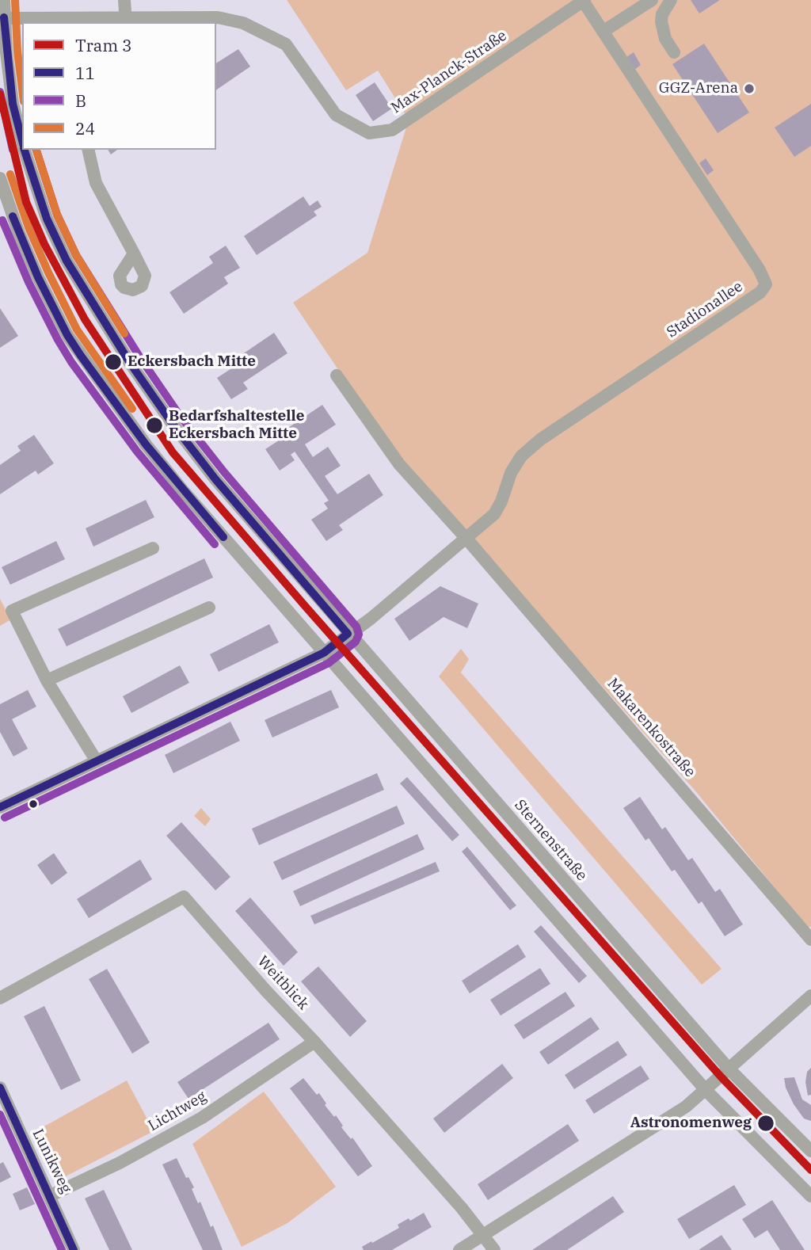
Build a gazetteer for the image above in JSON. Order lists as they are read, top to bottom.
{
  "streets": {
    "street": [
      "Max-Planck-Straße",
      "Stadionallee",
      "Makarenkostraße",
      "Sternenstraße",
      "Weitblick",
      "Lichtweg",
      "Lunikweg"
    ]
  },
  "crossings": [
    ["Max-Planck-Straße", "Stadionallee"],
    ["Max-Planck-Straße", "Sternenstraße"],
    ["Stadionallee", "Makarenkostraße"],
    ["Weitblick", "Lichtweg"],
    ["Lichtweg", "Lunikweg"]
  ],
  "places": [
    "GGZ-Arena",
    "Eckersbach Mitte",
    "Bedarfshaltestelle Eckersbach Mitte",
    "Astronomenweg"
  ],
  "lines": [
    "transit line 24",
    "transit line 11",
    "transit line B",
    "tram line 3"
  ],
  "legend": [
    "Tram 3",
    "11",
    "B",
    "24"
  ]
}
